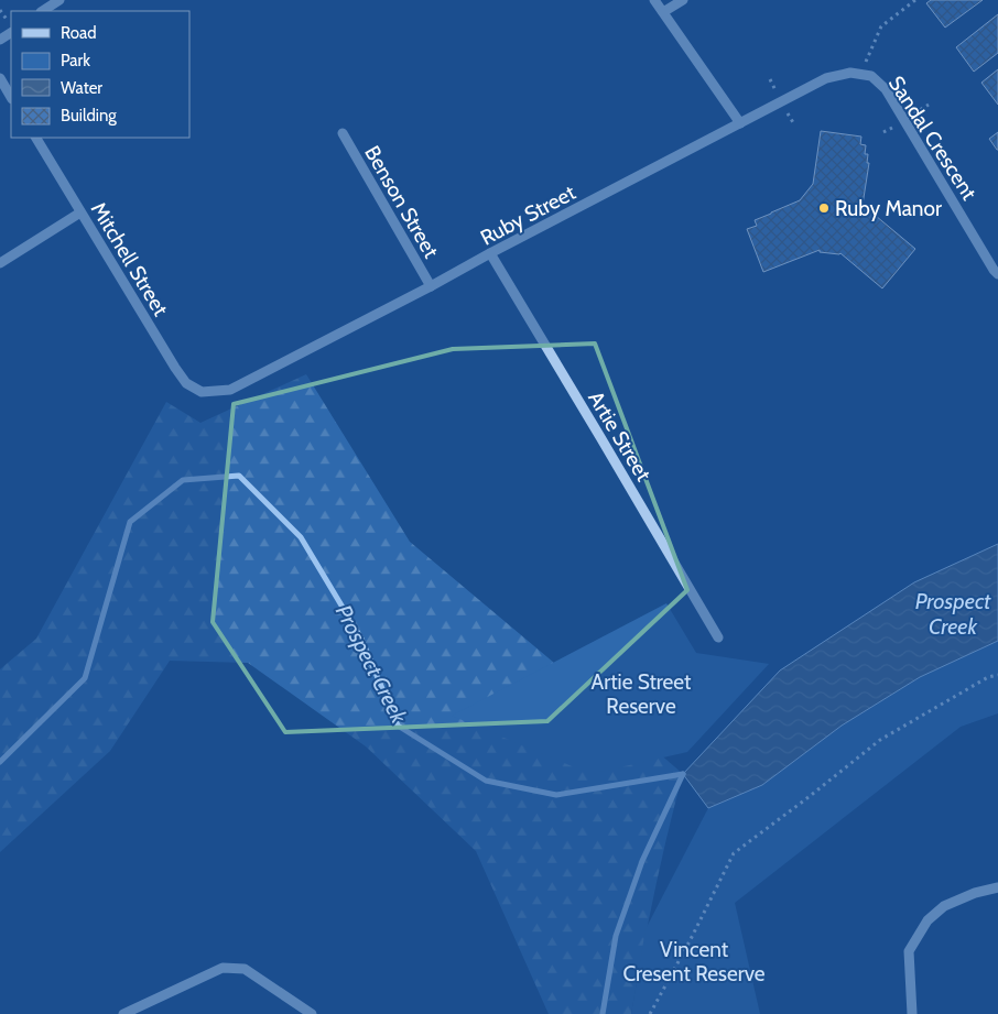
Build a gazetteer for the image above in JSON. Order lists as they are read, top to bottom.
{
  "streets": {
    "street": [
      "Sandal Crescent",
      "Benson Street",
      "Ruby Street",
      "Mitchell Street",
      "Artie Street"
    ]
  },
  "crossings": [
    ["Sandal Crescent", "Ruby Street"],
    ["Benson Street", "Ruby Street"],
    ["Ruby Street", "Mitchell Street"],
    ["Ruby Street", "Artie Street"]
  ],
  "water": ["Prospect Creek"],
  "parks": ["Artie Street Reserve", "Vincent Cresent Reserve"],
  "places": ["Ruby Manor"],
  "legend": [
    "Road",
    "Park",
    "Water",
    "Building"
  ]
}
